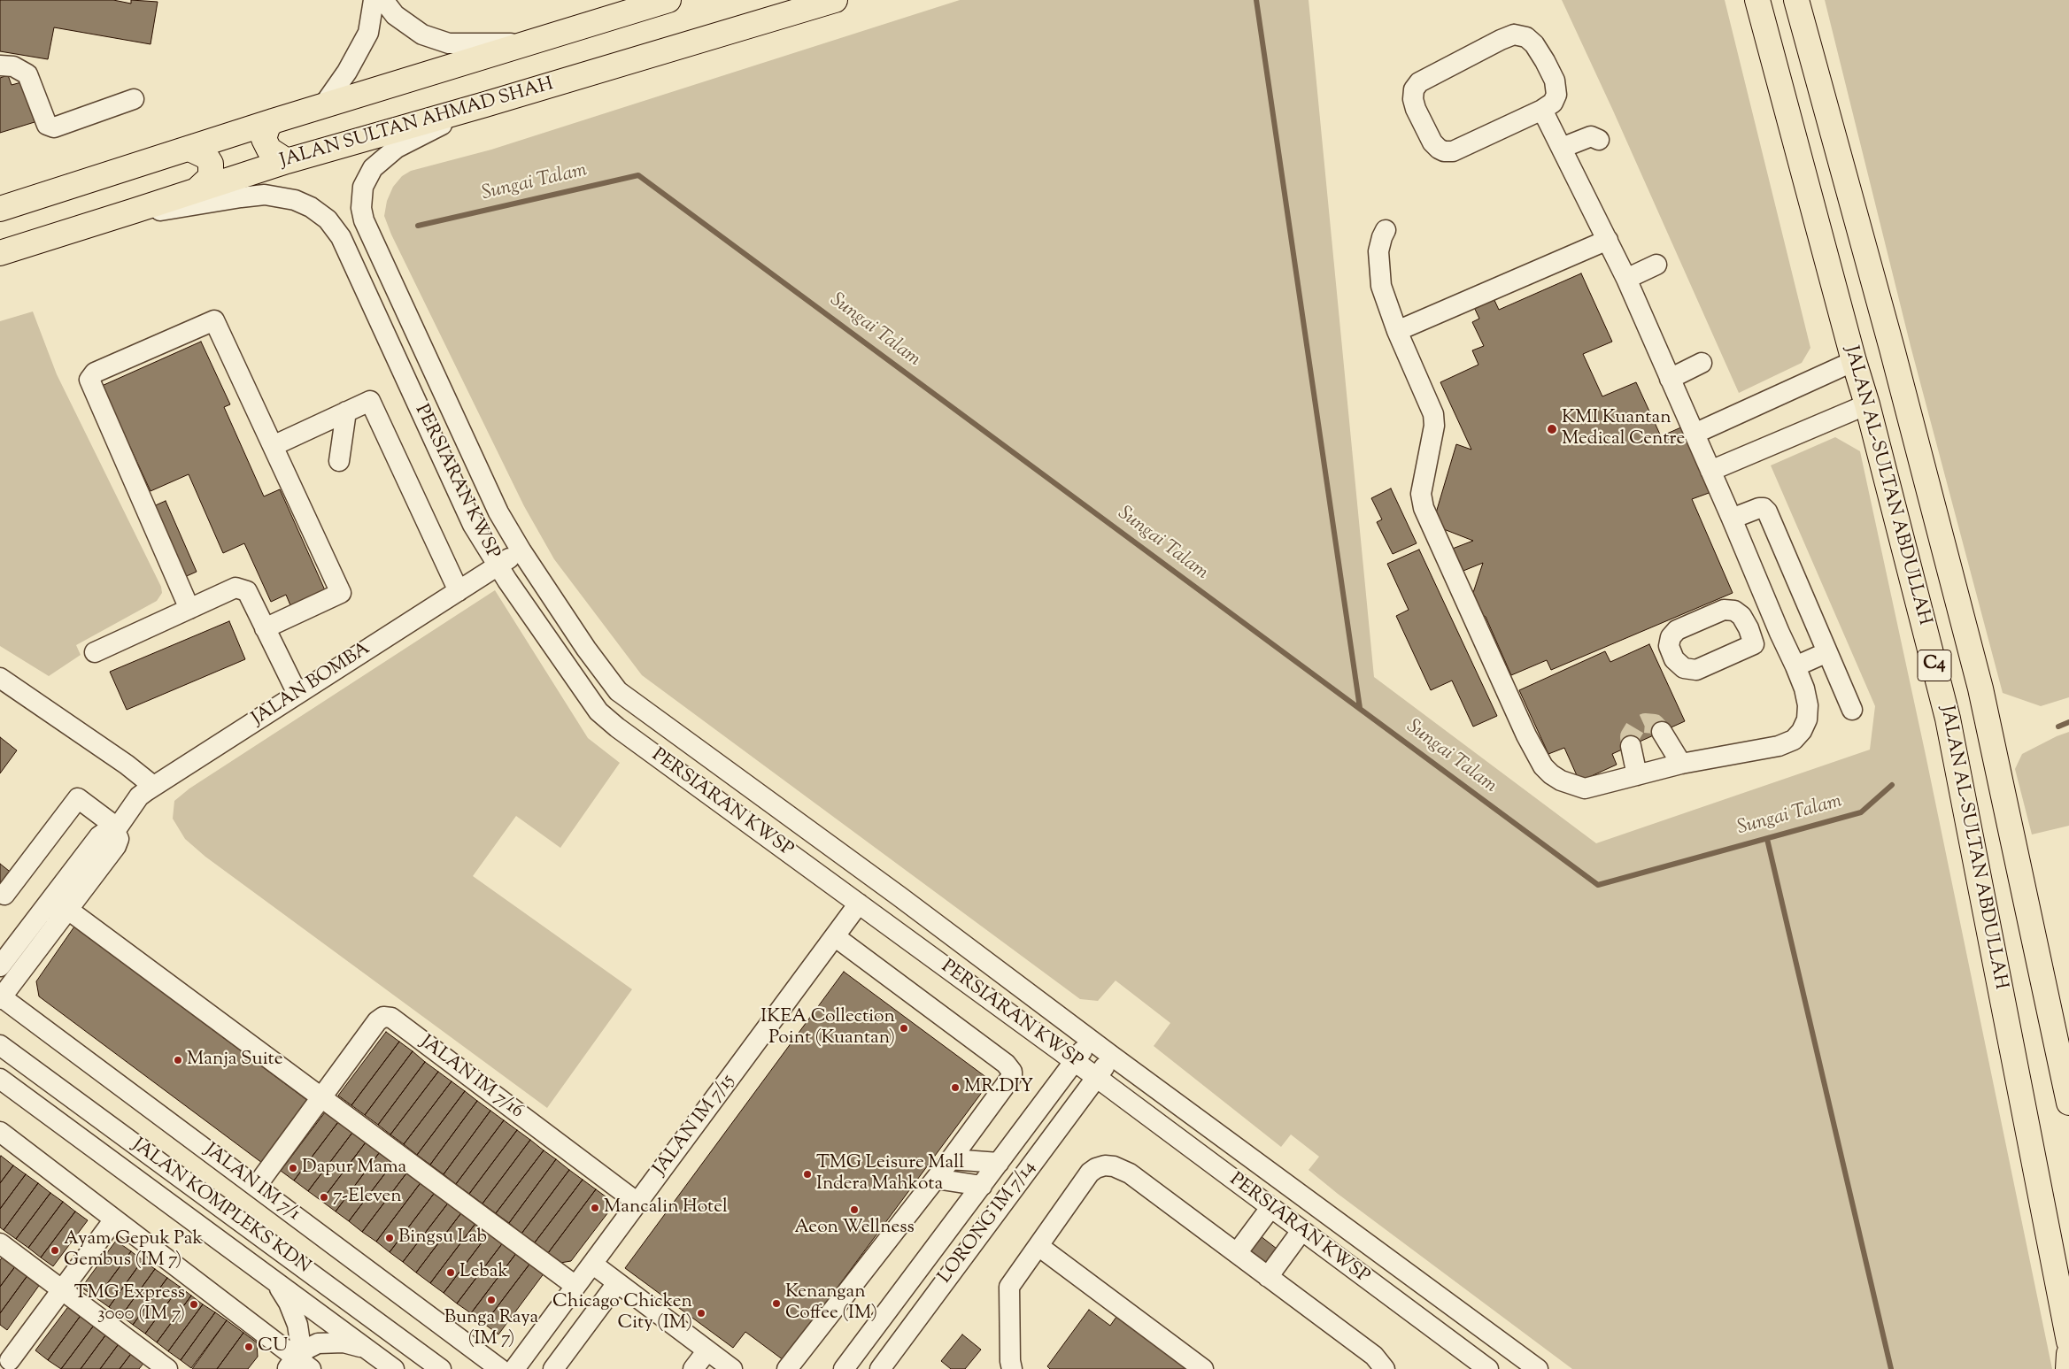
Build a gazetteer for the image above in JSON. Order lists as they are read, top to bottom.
{
  "streets": {
    "main road": ["JALAN SULTAN AHMAD SHAH", "JALAN AL-SULTAN ABDULLAH", "C4"],
    "street": [
      "PERSIARAN KWSP",
      "JALAN BOMBA",
      "JALAN IM 7/16",
      "JALAN IM 7/15",
      "JALAN IM 7/1",
      "JALAN KOMPLEKS KDN",
      "LORONG IM 7/14"
    ]
  },
  "crossings": [
    ["JALAN SULTAN AHMAD SHAH", "PERSIARAN KWSP"],
    ["PERSIARAN KWSP", "JALAN BOMBA"],
    ["PERSIARAN KWSP", "JALAN IM 7/15"],
    ["PERSIARAN KWSP", "LORONG IM 7/14"],
    ["JALAN BOMBA", "JALAN IM 7/1"],
    ["JALAN IM 7/16", "JALAN IM 7/15"]
  ],
  "water": ["Sungai Talam"],
  "places": [
    "KMI Kuantan Medical Centre",
    "IKEA Collection Point (Kuantan)",
    "Manja Suite",
    "MR.DIY",
    "Dapur Mama",
    "TMG Leisure Mall Indera Mahkota",
    "7-Eleven",
    "Mancalin Hotel",
    "Aeon Wellness",
    "Bingsu Lab",
    "Ayam Gepuk Pak Gembus (IM 7)",
    "Lebak",
    "Bunga Raya (IM 7)",
    "Kenangan Coffee (IM)",
    "TMG Express 3000 (IM 7)",
    "Chicago Chicken City (IM)",
    "CU"
  ]
}
